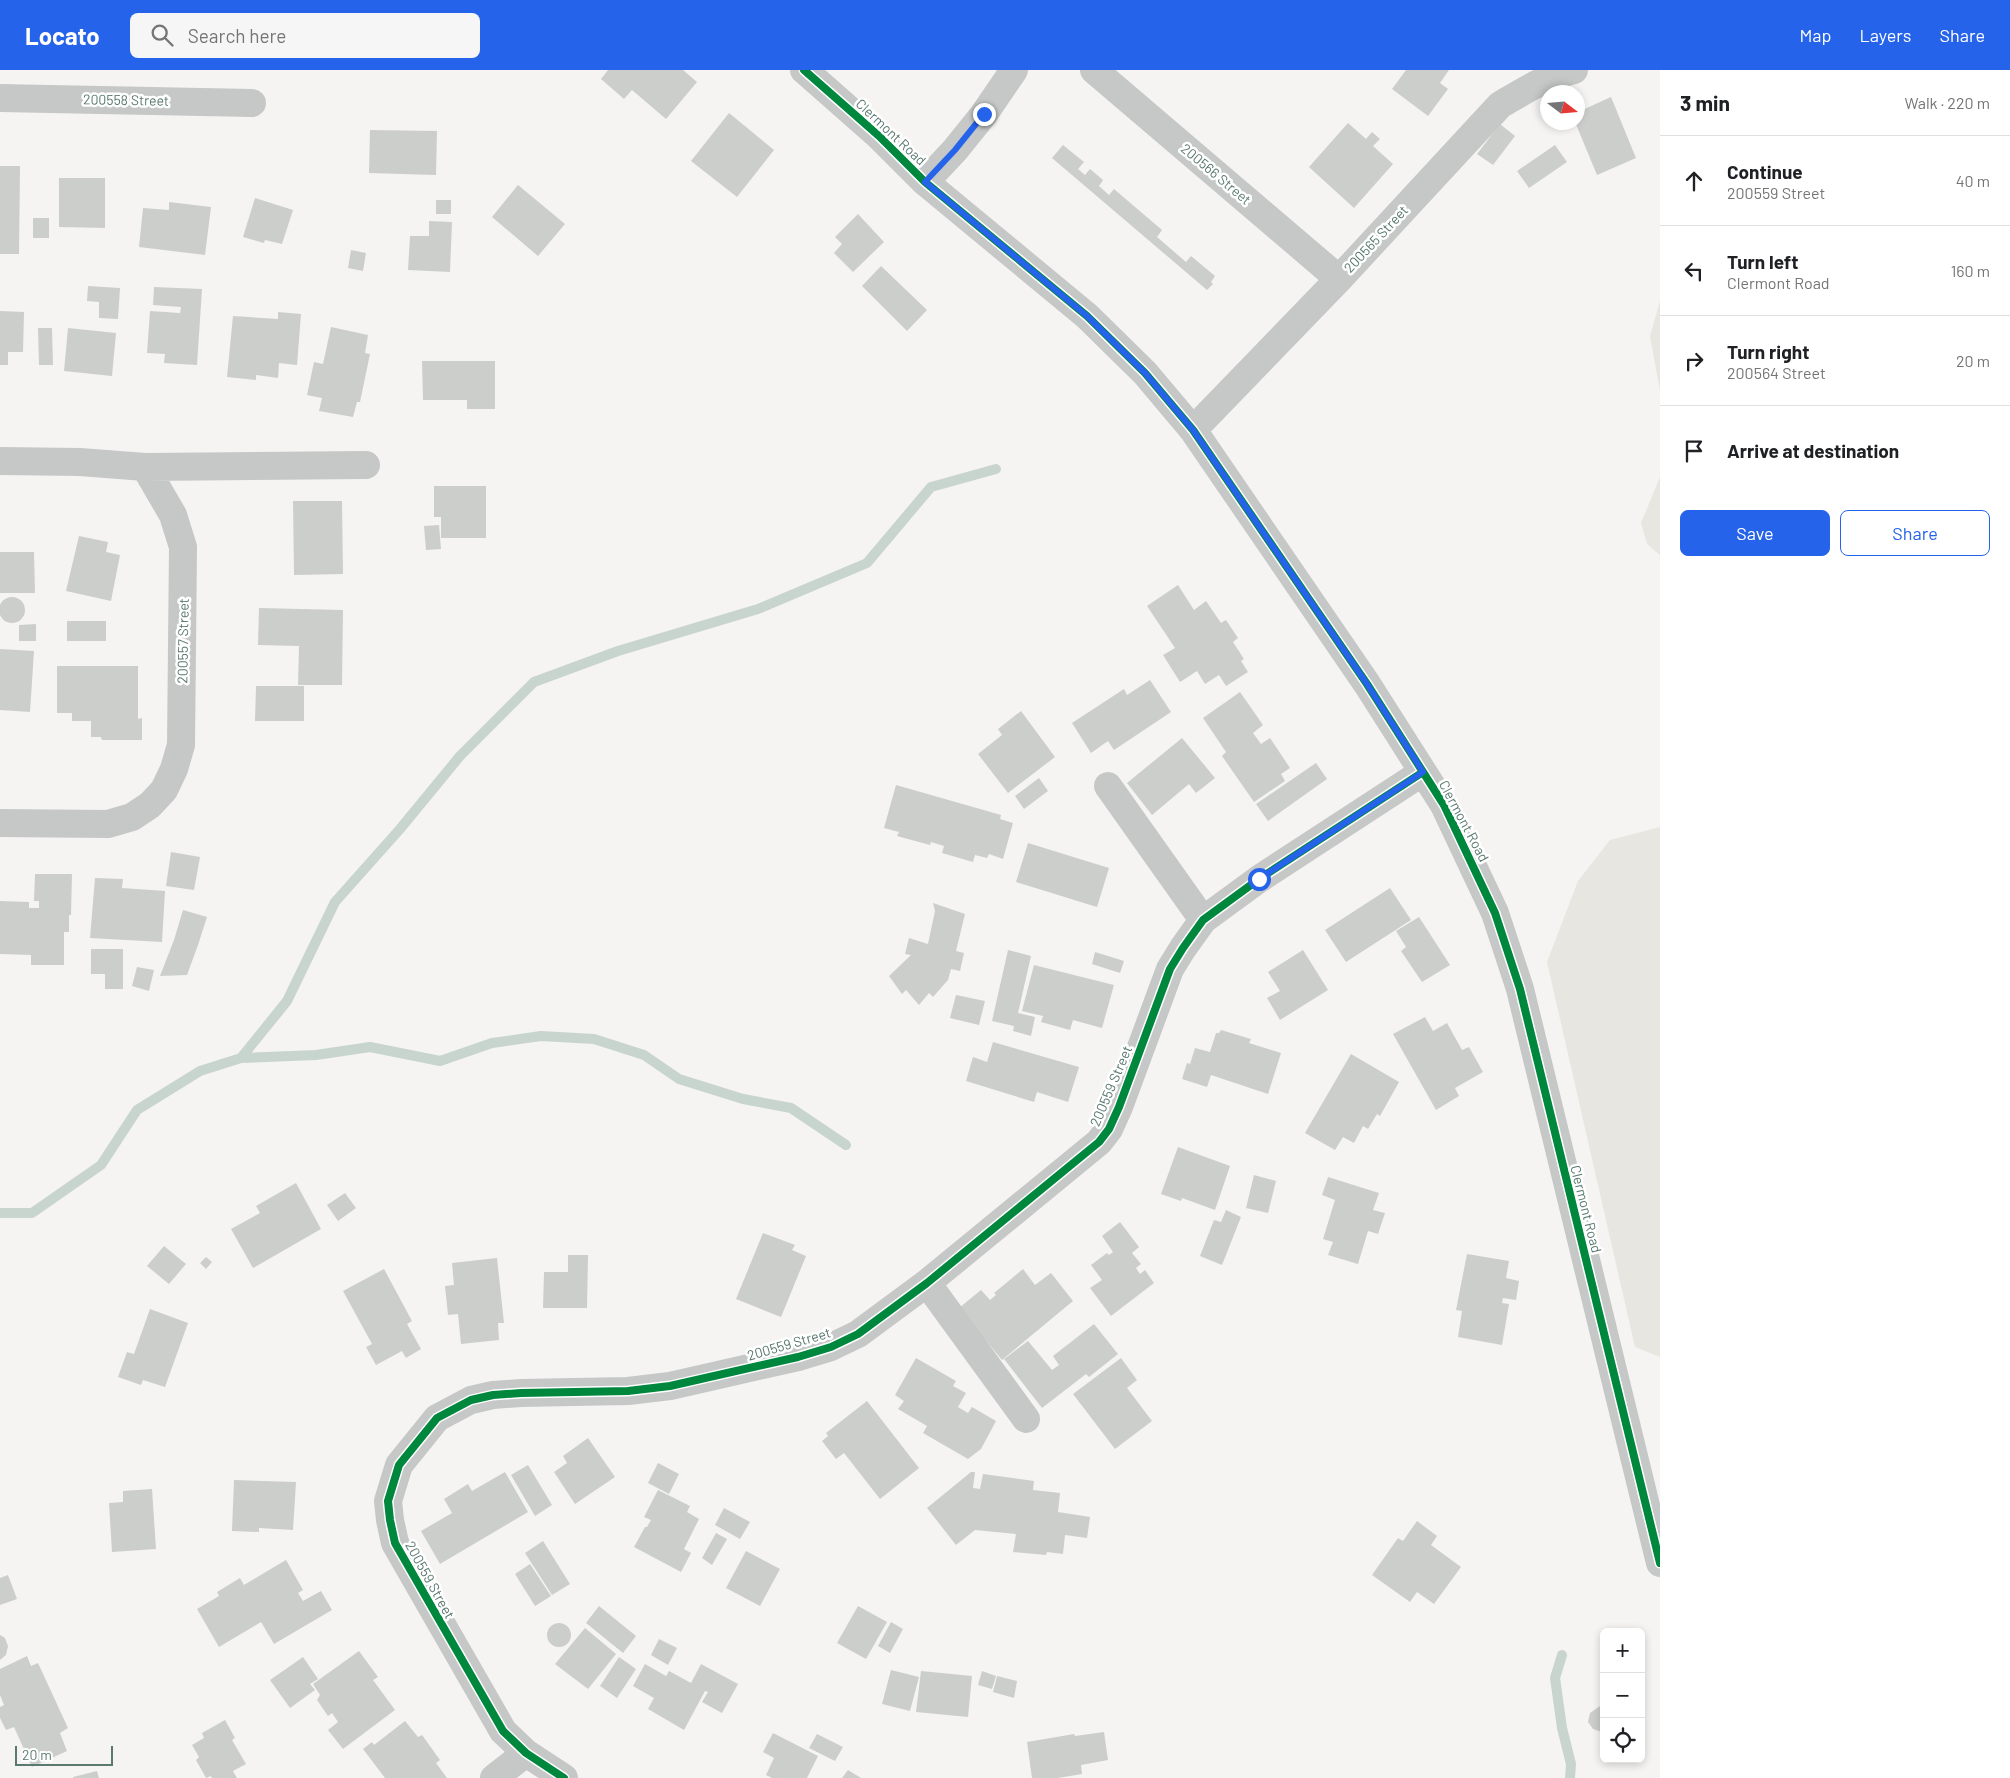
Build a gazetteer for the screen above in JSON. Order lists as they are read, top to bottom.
{
  "streets": {
    "street": [
      "200558 Street",
      "Clermont Road",
      "200566 Street",
      "200565 Street",
      "200557 Street",
      "200559 Street"
    ]
  },
  "crossings": [
    ["Clermont Road", "200565 Street"],
    ["Clermont Road", "200559 Street"],
    ["200566 Street", "200565 Street"]
  ],
  "scale_bar": "20 m",
  "north": "right",
  "page": {
    "header": "Locato",
    "search": "Search here",
    "nav": ["Map", "Layers", "Share"],
    "heading": ["3 min", "Walk · 220 m"],
    "list": [
      ["Continue", "200559 Street", "40 m"],
      ["Turn left", "Clermont Road", "160 m"],
      ["Turn right", "200564 Street", "20 m"],
      "Arrive at destination"
    ],
    "buttons": ["Save", "Share"],
    "map_buttons": ["+", "−"],
    "scale": "20 m"
  }
}
